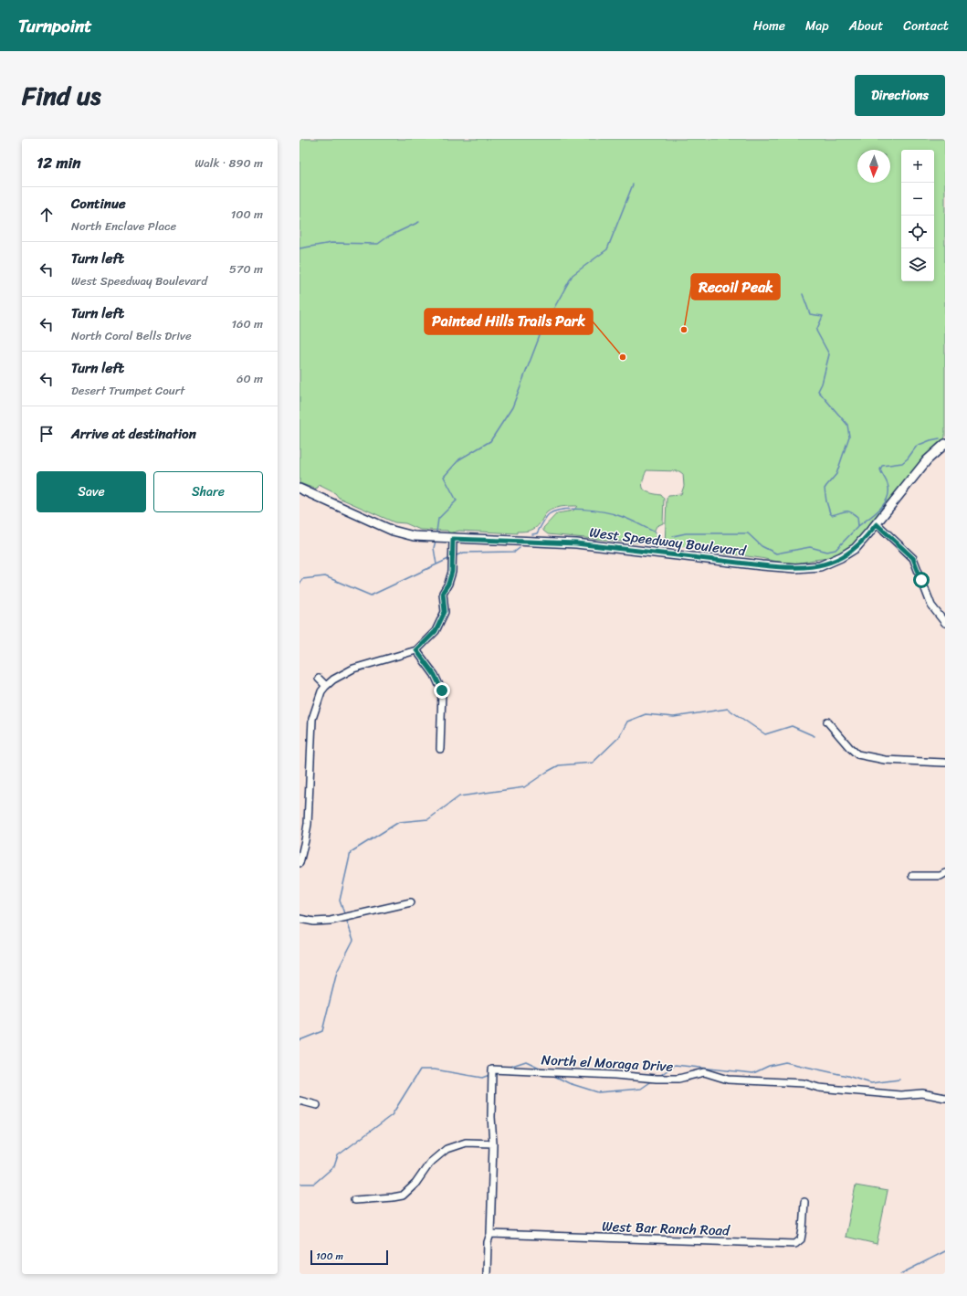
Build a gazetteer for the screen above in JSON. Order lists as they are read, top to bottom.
{
  "streets": {
    "main road": ["West Speedway Boulevard"],
    "street": ["North el Moraga Drive", "West Bar Ranch Road"]
  },
  "crossings": [
    ["North el Moraga Drive", "West Bar Ranch Road"]
  ],
  "places": ["Recoil Peak", "Painted Hills Trails Park"],
  "scale_bar": "100 m",
  "north": "bottom",
  "page": {
    "header": "Turnpoint",
    "nav": [
      "Home",
      "Map",
      "About",
      "Contact"
    ],
    "title": "Find us",
    "buttons": [
      "Directions",
      ["Save", "Share"]
    ],
    "heading": ["12 min", "Walk · 890 m"],
    "map_buttons": ["+", "−"],
    "list": [
      ["Continue", "North Enclave Place", "100 m"],
      ["Turn left", "West Speedway Boulevard", "570 m"],
      ["Turn left", "North Coral Bells Drive", "160 m"],
      ["Turn left", "Desert Trumpet Court", "60 m"],
      "Arrive at destination"
    ],
    "scale": "100 m"
  }
}
